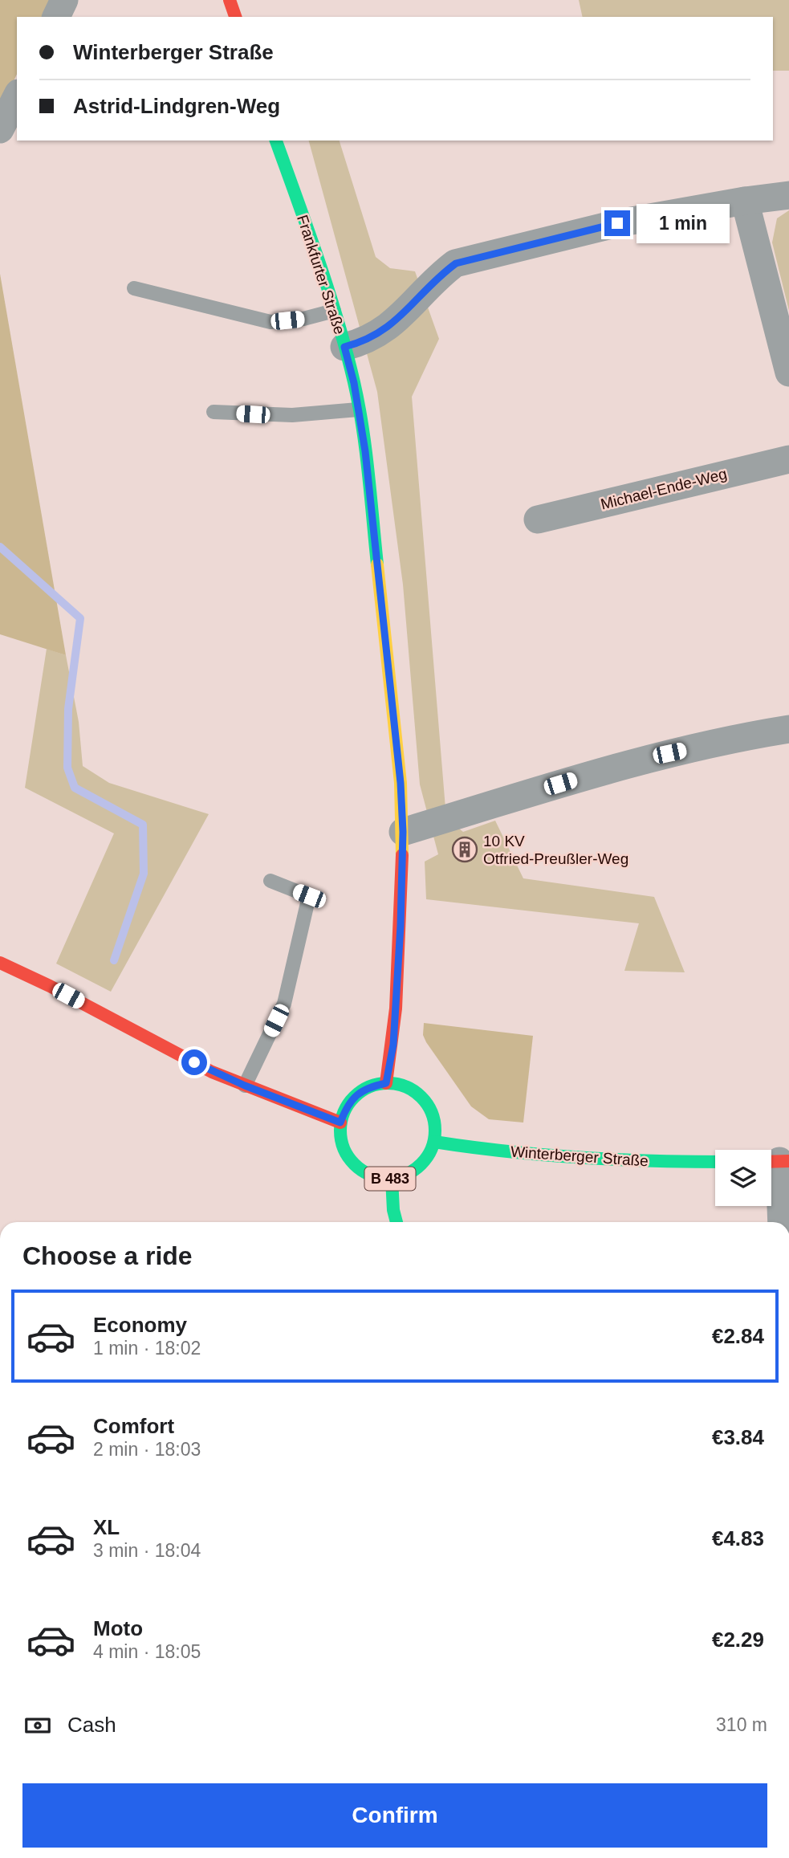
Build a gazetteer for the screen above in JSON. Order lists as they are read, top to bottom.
{
  "streets": {
    "main road": ["Frankfurter Straße", "Winterberger Straße", "B 483"],
    "street": ["Michael-Ende-Weg"]
  },
  "crossings": [
    ["Frankfurter Straße", "Winterberger Straße"],
    ["Frankfurter Straße", "B 483"],
    ["Winterberger Straße", "B 483"]
  ],
  "places": {
    "building": ["10 KV Otfried-Preußler-Weg"]
  },
  "page": {
    "banner": ["Winterberger Straße", "Astrid-Lindgren-Weg"],
    "bubble": "1 min",
    "heading": "Choose a ride",
    "list": [
      {
        "name": "Economy",
        "note": "1 min · 18:02",
        "value": "€2.84"
      },
      {
        "name": "Comfort",
        "note": "2 min · 18:03",
        "value": "€3.84"
      },
      {
        "name": "XL",
        "note": "3 min · 18:04",
        "value": "€4.83"
      },
      {
        "name": "Moto",
        "note": "4 min · 18:05",
        "value": "€2.29"
      }
    ],
    "pay": ["Cash", "310 m"],
    "buttons": "Confirm"
  }
}
